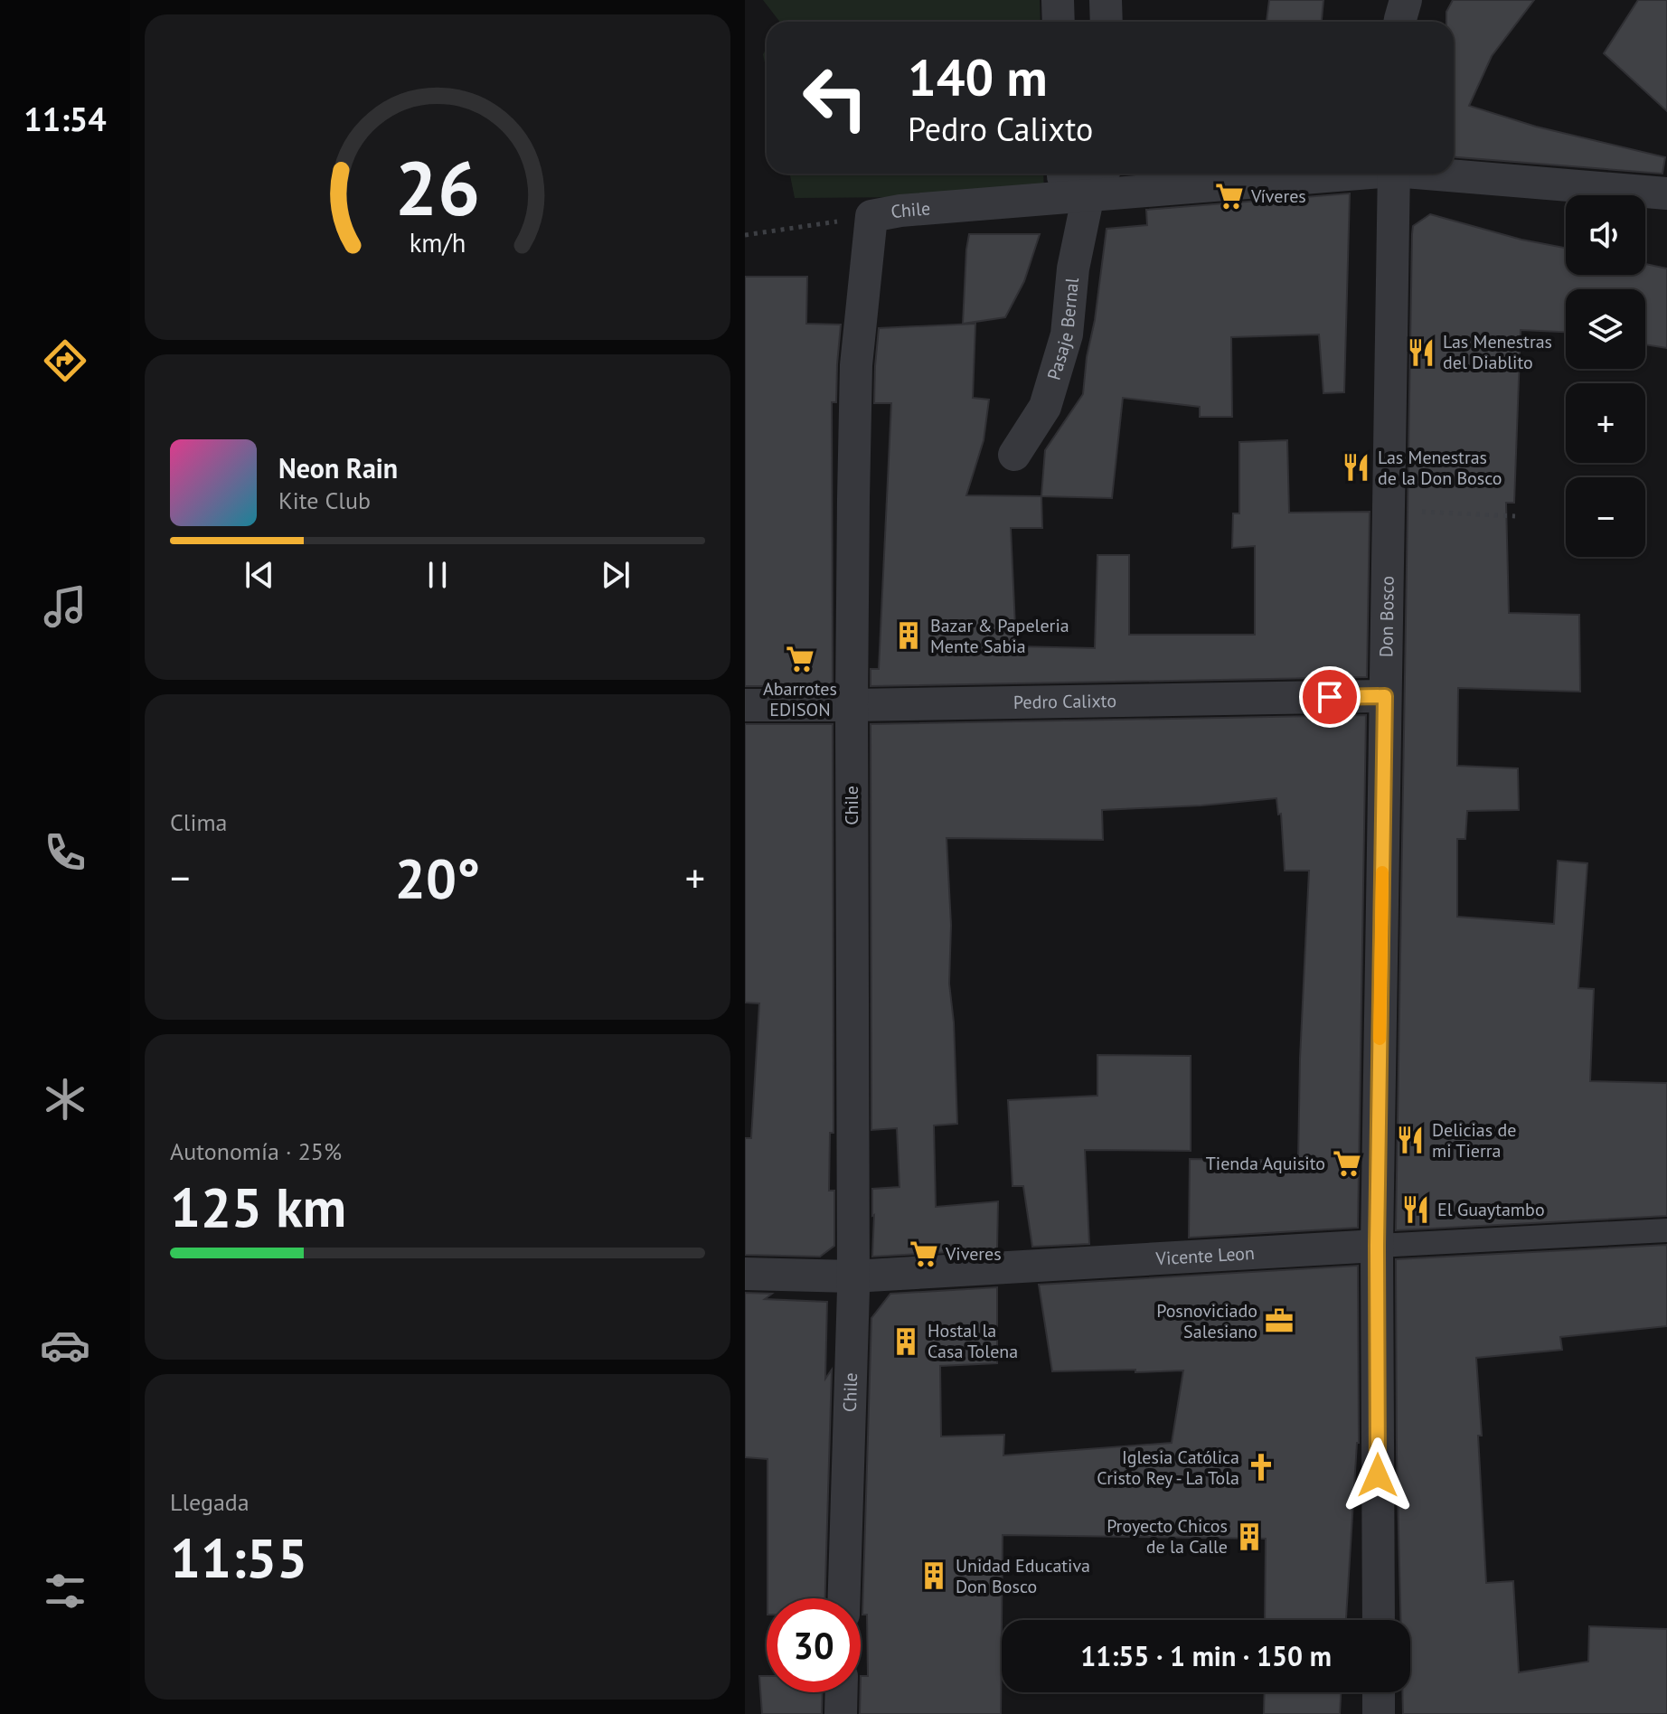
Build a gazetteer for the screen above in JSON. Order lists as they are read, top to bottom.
{
  "streets": {
    "street": [
      "Chile",
      "Pasaje Bernal",
      "Don Bosco",
      "Pedro Calixto",
      "Vicente Leon"
    ]
  },
  "crossings": [
    ["Chile", "Pasaje Bernal"],
    ["Chile", "Pedro Calixto"],
    ["Chile", "Vicente Leon"],
    ["Don Bosco", "Pedro Calixto"],
    ["Don Bosco", "Vicente Leon"]
  ],
  "places": {
    "supermarket": [
      "Víveres",
      "Abarrotes EDISON",
      "Tienda Aquisito",
      "Viveres"
    ],
    "restaurant": [
      "Las Menestras del Diablito",
      "Las Menestras de la Don Bosco",
      "Delicias de mi Tierra",
      "El Guaytambo"
    ],
    "building": [
      "Bazar & Papeleria Mente Sabia",
      "Hostal la Casa Tolena",
      "Proyecto Chicos de la Calle",
      "Unidad Educativa Don Bosco"
    ],
    "office": ["Posnoviciado Salesiano"],
    "church": ["Iglesia Católica Cristo Rey - La Tola"]
  },
  "page": {
    "tabs": "11:54",
    "turn": ["140 m", "Pedro Calixto"],
    "map_buttons": ["+", "−"],
    "song": ["Neon Rain", "Kite Club"],
    "tile": [
      "Clima",
      ["Autonomía · 25%", "125 km"],
      ["Llegada", "11:55"]
    ],
    "heat": ["−", "20°", "+"],
    "limit": "30",
    "trip": "11:55 · 1 min · 150 m",
    "gauge": ["26", "km/h"]
  }
}
